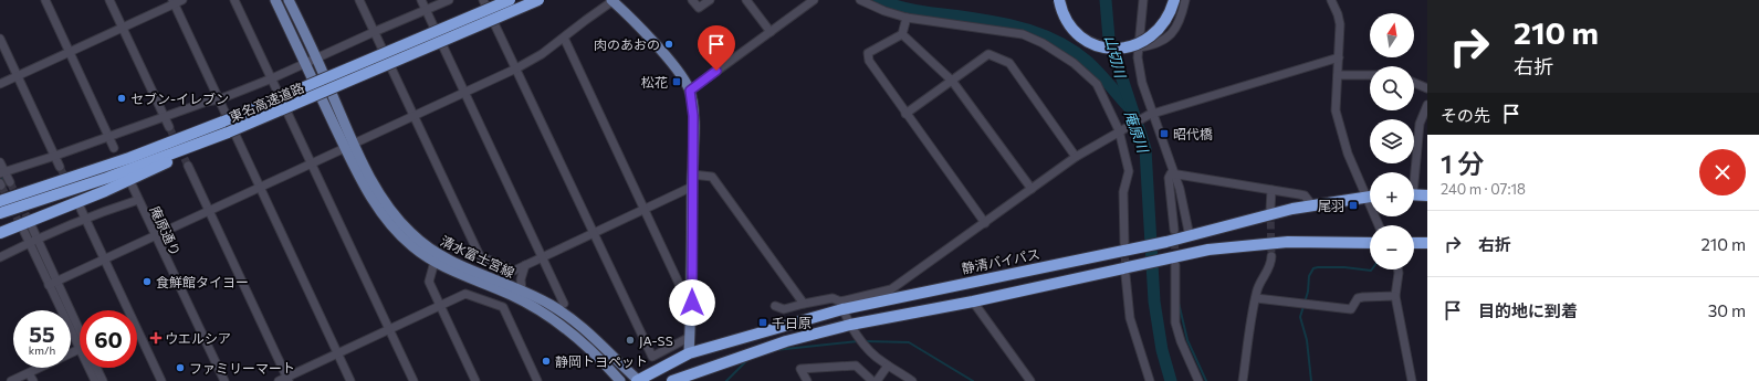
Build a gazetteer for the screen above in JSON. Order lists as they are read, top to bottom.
{
  "streets": {
    "highway": ["東名高速道路", "静清バイパス"],
    "main road": ["清水富士宮線"],
    "street": ["庵原通り"]
  },
  "crossings": [
    ["清水富士宮線", "静清バイパス"]
  ],
  "water": ["山切川", "庵原川"],
  "places": {
    "other": [
      "肉のあおの",
      "セブン-イレブン",
      "食鮮館タイヨー",
      "JA-SS",
      "静岡トヨペット",
      "ファミリーマート"
    ],
    "transit": [
      "松花",
      "昭代橋",
      "尾羽",
      "千日原"
    ],
    "health": ["ウエルシア"]
  },
  "north": "top",
  "page": {
    "turn": ["210 m", "右折"],
    "map_buttons": ["+", "−"],
    "then": "その先",
    "heading": ["1 分", "240 m · 07:18"],
    "list": [
      {
        "name": "右折",
        "value": "210 m"
      },
      {
        "name": "目的地に到着",
        "value": "30 m"
      }
    ],
    "speed": "55 km/h",
    "limit": "60"
  }
}
